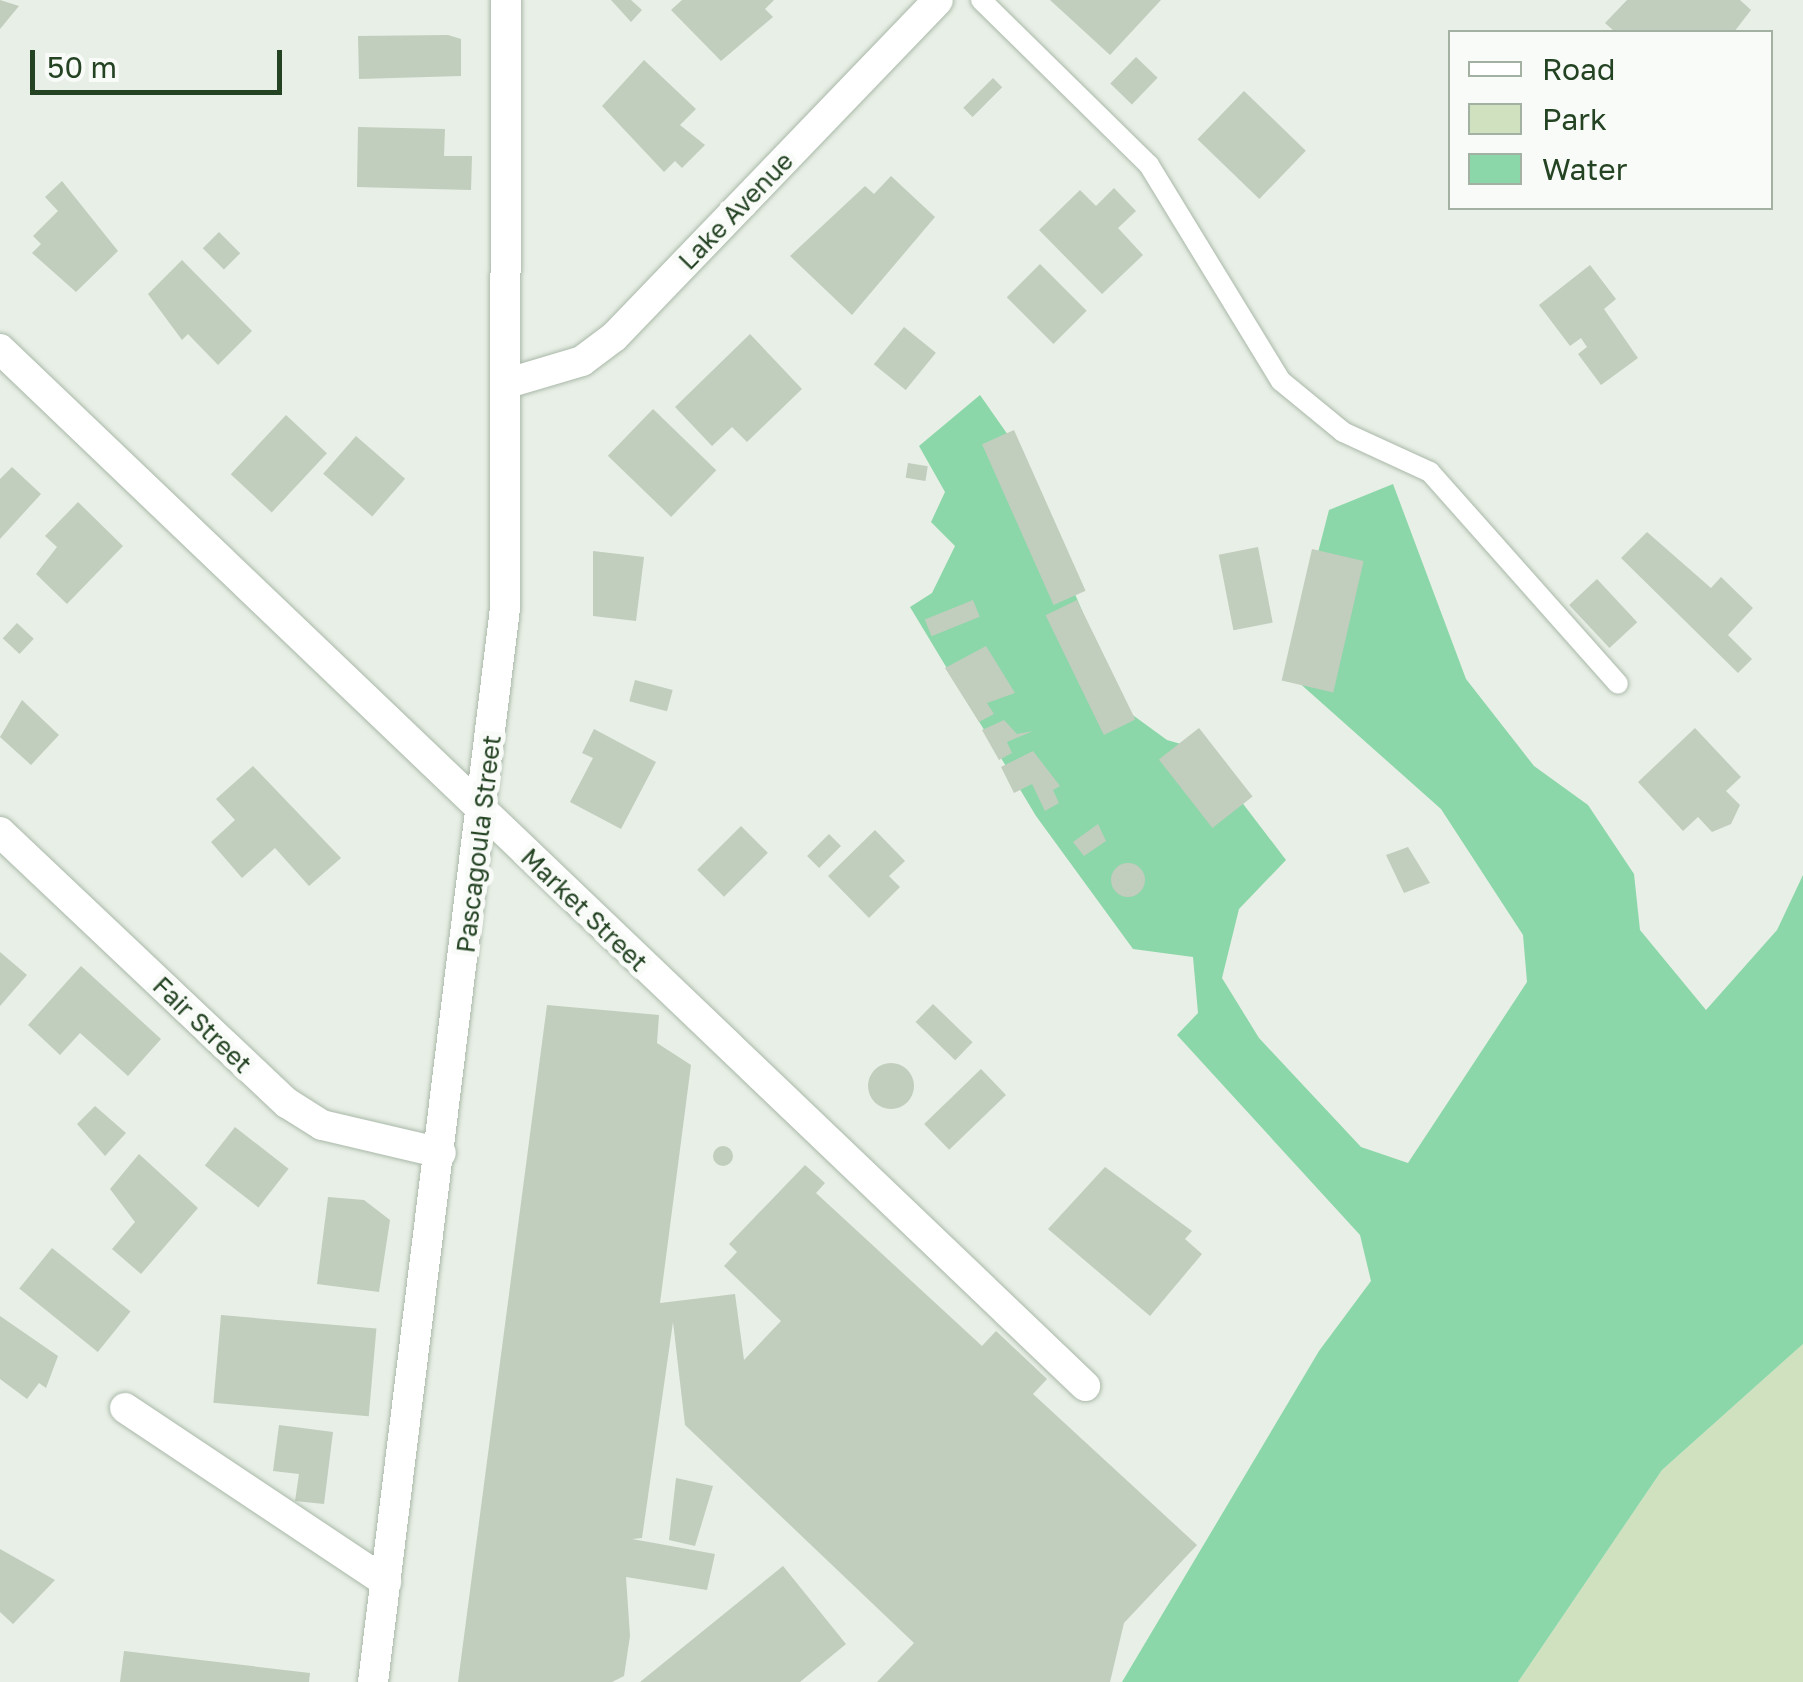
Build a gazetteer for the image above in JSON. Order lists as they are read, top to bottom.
{
  "streets": {
    "street": [
      "Lake Avenue",
      "Pascagoula Street",
      "Market Street",
      "Fair Street"
    ]
  },
  "crossings": [
    ["Lake Avenue", "Pascagoula Street"],
    ["Pascagoula Street", "Market Street"],
    ["Pascagoula Street", "Fair Street"]
  ],
  "legend": ["Road", "Park", "Water"],
  "scale_bar": "50 m"
}
